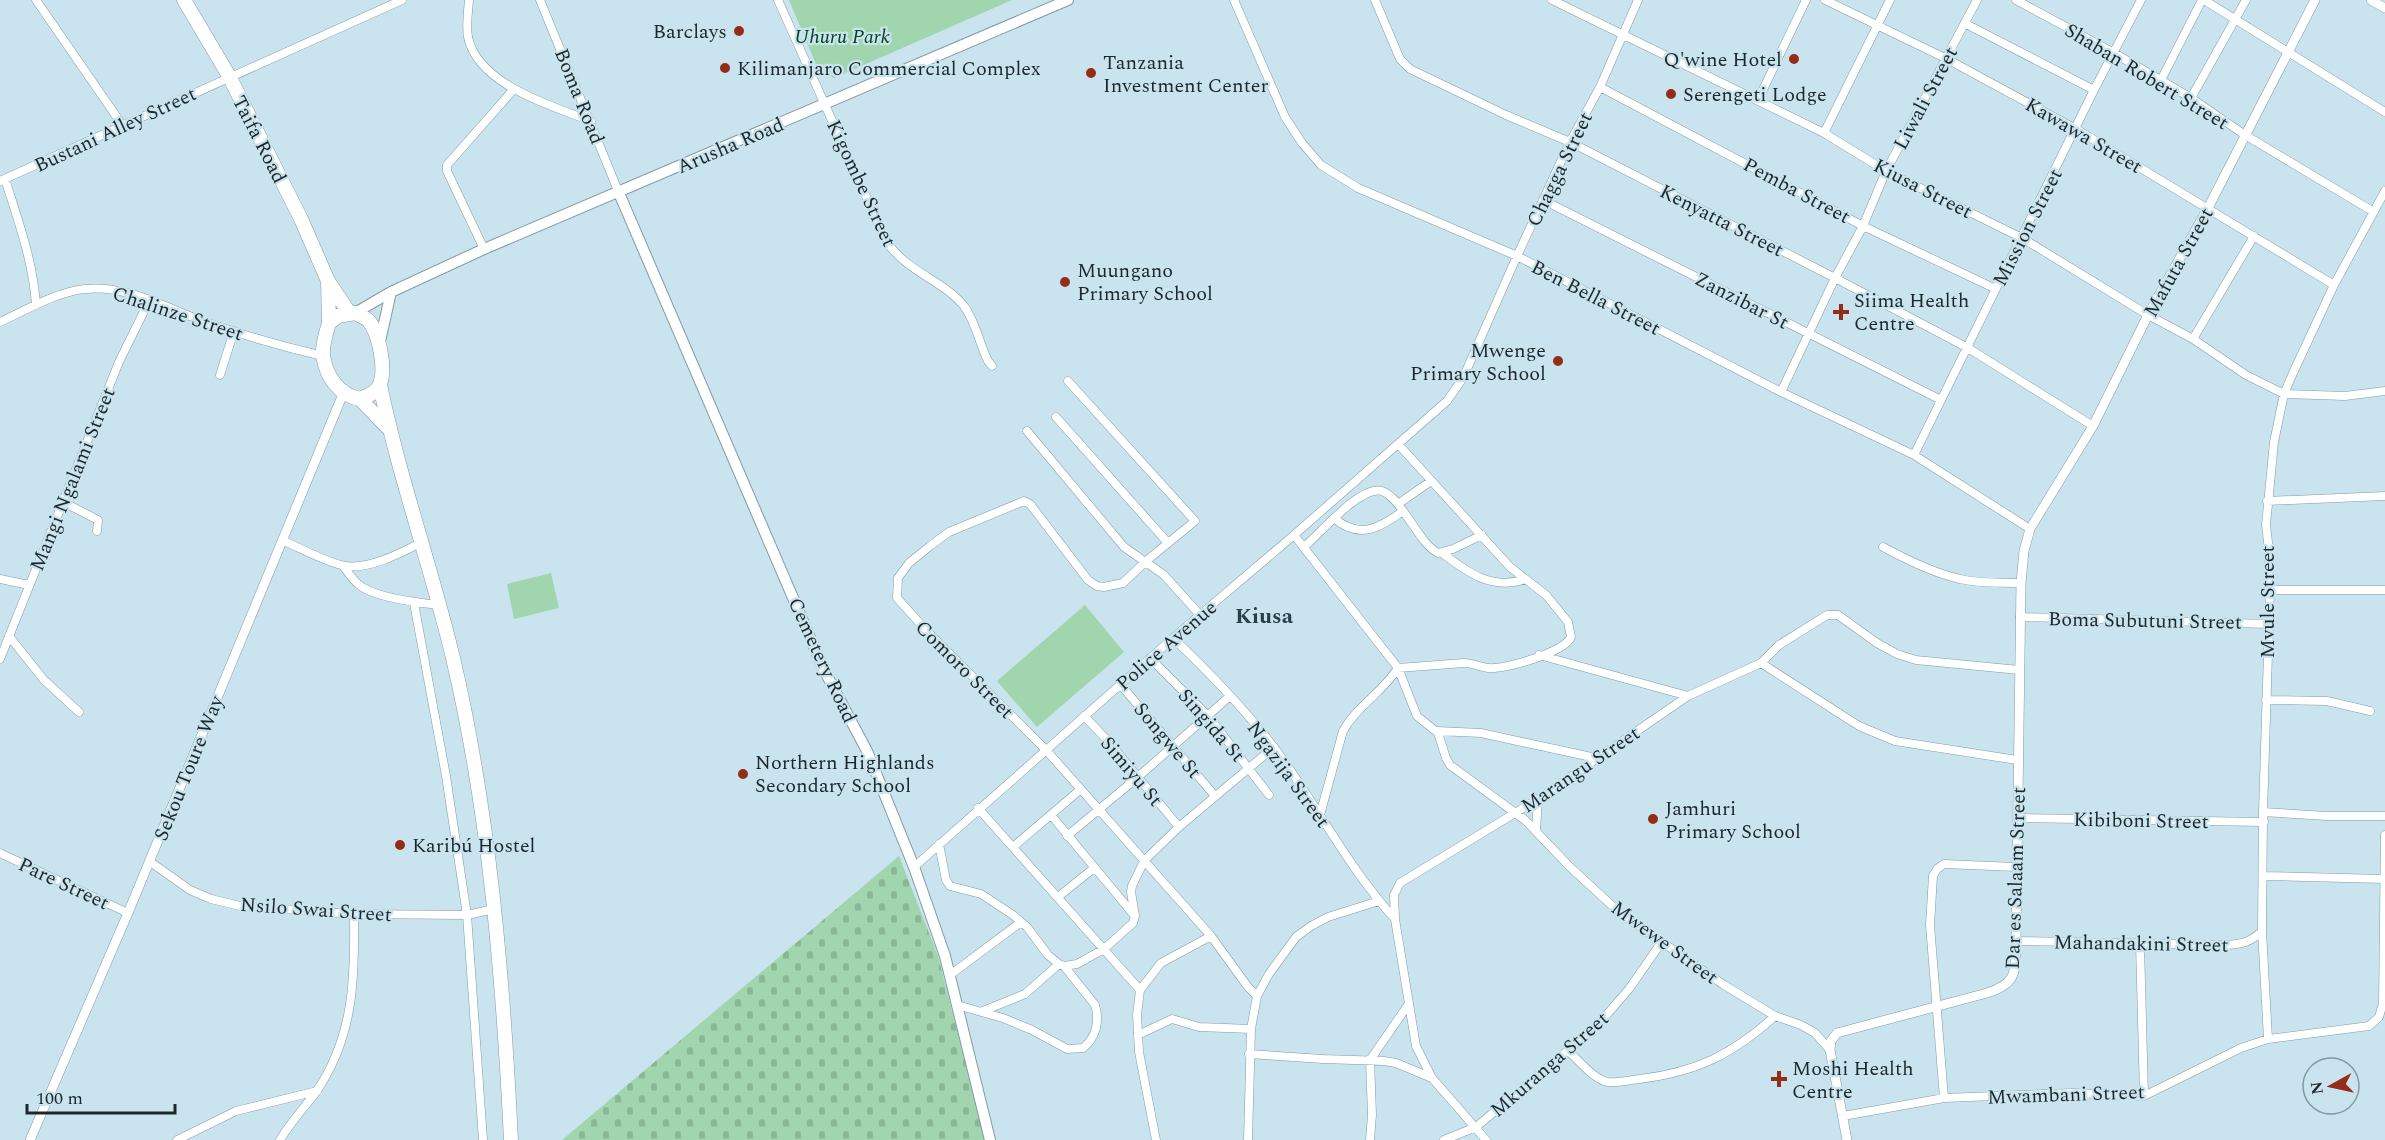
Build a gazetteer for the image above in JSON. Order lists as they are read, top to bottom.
{
  "streets": {
    "highway": ["Taifa Road"],
    "main road": ["Arusha Road", "Cemetery Road"],
    "street": [
      "Shaban Robert Street",
      "Boma Road",
      "Liwali Street",
      "Bustani Alley Street",
      "Kawawa Street",
      "Chagga Street",
      "Kigombe Street",
      "Kiusa Street",
      "Pemba Street",
      "Kenyatta Street",
      "Mission Street",
      "Mafuta Street",
      "Ben Bella Street",
      "Zanzibar St",
      "Chalinze Street",
      "Mangi Ngalami Street",
      "Mvule Street",
      "Boma Subutuni Street",
      "Police Avenue",
      "Comoro Street",
      "Singida St",
      "Songwe St",
      "Sekou Toure Way",
      "Marangu Street",
      "Simiyu St",
      "Ngazija Street",
      "Kibiboni Street",
      "Dar es Salaam Street",
      "Pare Street",
      "Nsilo Swai Street",
      "Mwewe Street",
      "Mahandakini Street",
      "Mkuranga Street",
      "Mwambani Street"
    ]
  },
  "crossings": [
    ["Shaban Robert Street", "Mission Street"],
    ["Shaban Robert Street", "Mafuta Street"],
    ["Shaban Robert Street", "Mvule Street"],
    ["Boma Road", "Arusha Road"],
    ["Boma Road", "Cemetery Road"],
    ["Liwali Street", "Kawawa Street"],
    ["Liwali Street", "Kiusa Street"],
    ["Liwali Street", "Pemba Street"],
    ["Liwali Street", "Kenyatta Street"],
    ["Liwali Street", "Ben Bella Street"],
    ["Liwali Street", "Zanzibar St"],
    ["Bustani Alley Street", "Taifa Road"],
    ["Kawawa Street", "Mission Street"],
    ["Kawawa Street", "Mafuta Street"],
    ["Kawawa Street", "Mvule Street"],
    ["Taifa Road", "Arusha Road"],
    ["Taifa Road", "Chalinze Street"],
    ["Taifa Road", "Sekou Toure Way"],
    ["Arusha Road", "Kigombe Street"],
    ["Arusha Road", "Chalinze Street"],
    ["Arusha Road", "Cemetery Road"],
    ["Arusha Road", "Sekou Toure Way"],
    ["Chagga Street", "Kiusa Street"],
    ["Chagga Street", "Pemba Street"],
    ["Chagga Street", "Kenyatta Street"],
    ["Chagga Street", "Ben Bella Street"],
    ["Chagga Street", "Zanzibar St"],
    ["Chagga Street", "Police Avenue"],
    ["Kiusa Street", "Mission Street"],
    ["Kiusa Street", "Mafuta Street"],
    ["Kiusa Street", "Mvule Street"],
    ["Pemba Street", "Mission Street"],
    ["Kenyatta Street", "Mission Street"],
    ["Kenyatta Street", "Mafuta Street"],
    ["Mission Street", "Ben Bella Street"],
    ["Mission Street", "Zanzibar St"],
    ["Mafuta Street", "Dar es Salaam Street"],
    ["Ben Bella Street", "Dar es Salaam Street"],
    ["Chalinze Street", "Mangi Ngalami Street"],
    ["Chalinze Street", "Sekou Toure Way"],
    ["Mvule Street", "Boma Subutuni Street"],
    ["Mvule Street", "Kibiboni Street"],
    ["Mvule Street", "Mahandakini Street"],
    ["Mvule Street", "Mwambani Street"],
    ["Boma Subutuni Street", "Dar es Salaam Street"],
    ["Police Avenue", "Cemetery Road"],
    ["Police Avenue", "Comoro Street"],
    ["Police Avenue", "Singida St"],
    ["Police Avenue", "Songwe St"],
    ["Police Avenue", "Simiyu St"],
    ["Police Avenue", "Ngazija Street"],
    ["Sekou Toure Way", "Pare Street"],
    ["Sekou Toure Way", "Nsilo Swai Street"],
    ["Marangu Street", "Ngazija Street"],
    ["Marangu Street", "Dar es Salaam Street"],
    ["Marangu Street", "Mwewe Street"],
    ["Marangu Street", "Mkuranga Street"],
    ["Kibiboni Street", "Dar es Salaam Street"],
    ["Dar es Salaam Street", "Mwewe Street"],
    ["Dar es Salaam Street", "Mahandakini Street"],
    ["Mwewe Street", "Mkuranga Street"]
  ],
  "districts": ["Kiusa"],
  "parks": ["Uhuru Park"],
  "places": {
    "other": [
      "Barclays",
      "Q'wine Hotel",
      "Kilimanjaro Commercial Complex",
      "Tanzania Investment Center",
      "Serengeti Lodge",
      "Muungano Primary School",
      "Mwenge Primary School",
      "Northern Highlands Secondary School",
      "Jamhuri Primary School",
      "Karibú Hostel"
    ],
    "health": ["Siima Health Centre", "Moshi Health Centre"]
  },
  "scale_bar": "100 m",
  "north": "left"
}
